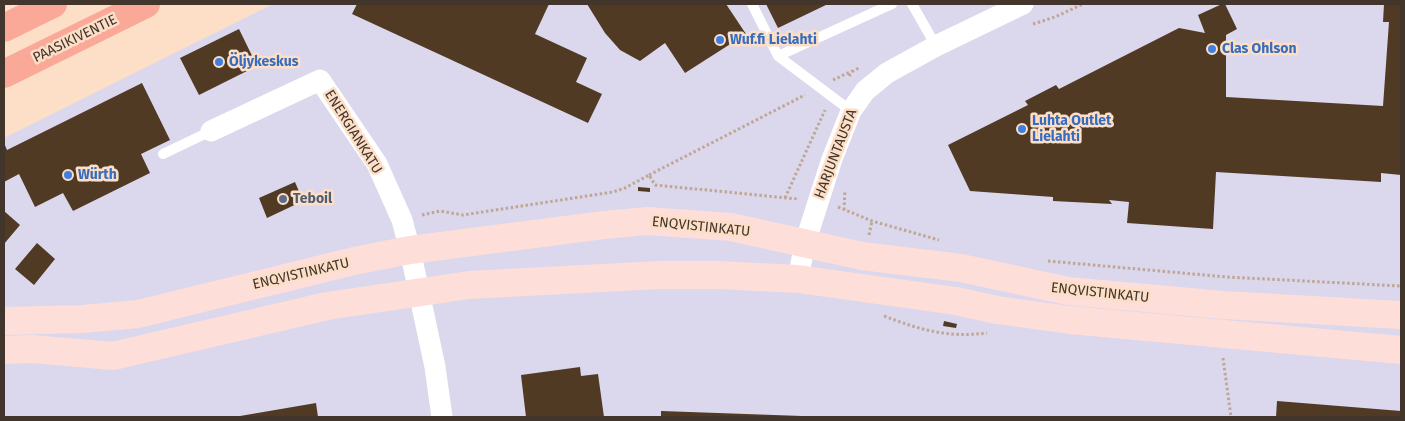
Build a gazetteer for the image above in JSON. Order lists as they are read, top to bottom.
{
  "streets": {
    "highway": ["PAASIKIVENTIE"],
    "main road": ["ENQVISTINKATU"],
    "street": ["ENERGIANKATU", "HARJUNTAUSTA"]
  },
  "crossings": [
    ["ENERGIANKATU", "ENQVISTINKATU"],
    ["HARJUNTAUSTA", "ENQVISTINKATU"]
  ],
  "places": [
    "Wuf.fi Lielahti",
    "Clas Ohlson",
    "Öljykeskus",
    "Luhta Outlet Lielahti",
    "Würth",
    "Teboil"
  ]
}
